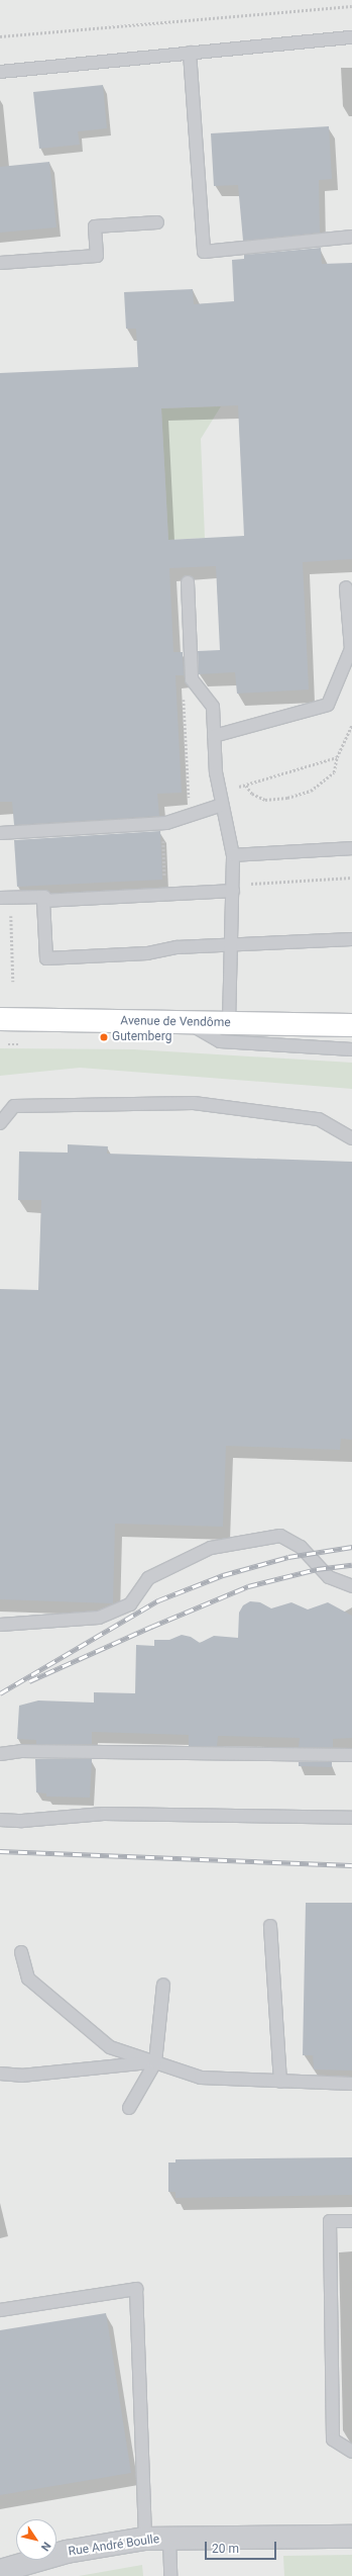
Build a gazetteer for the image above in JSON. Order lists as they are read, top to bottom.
{
  "streets": {
    "main road": ["Avenue de Vendôme"],
    "street": ["Rue André Boulle"]
  },
  "places": ["Gutemberg"],
  "scale_bar": "20 m",
  "north": "bottom right"
}
